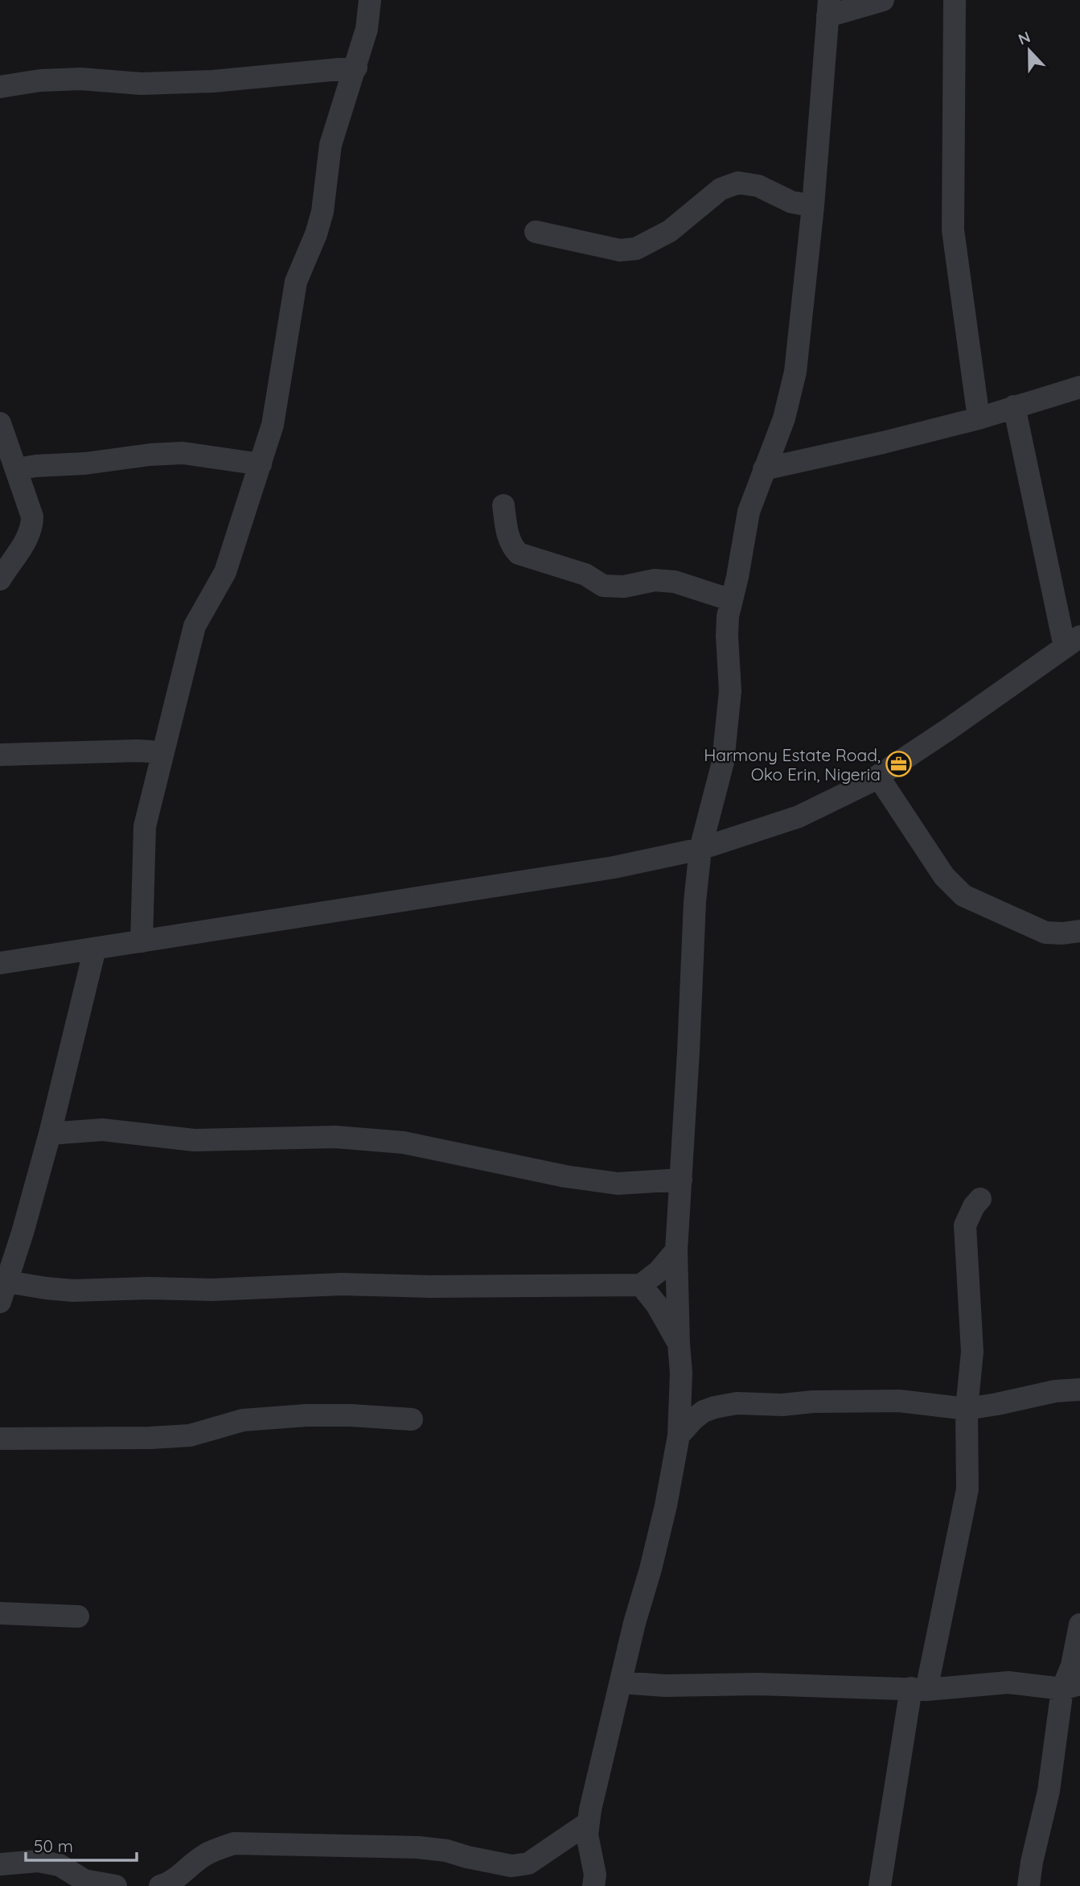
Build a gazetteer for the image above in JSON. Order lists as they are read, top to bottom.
{
  "places": {
    "office": ["Harmony Estate Road, Oko Erin, Nigeria"]
  },
  "scale_bar": "50 m",
  "north": "top"
}
